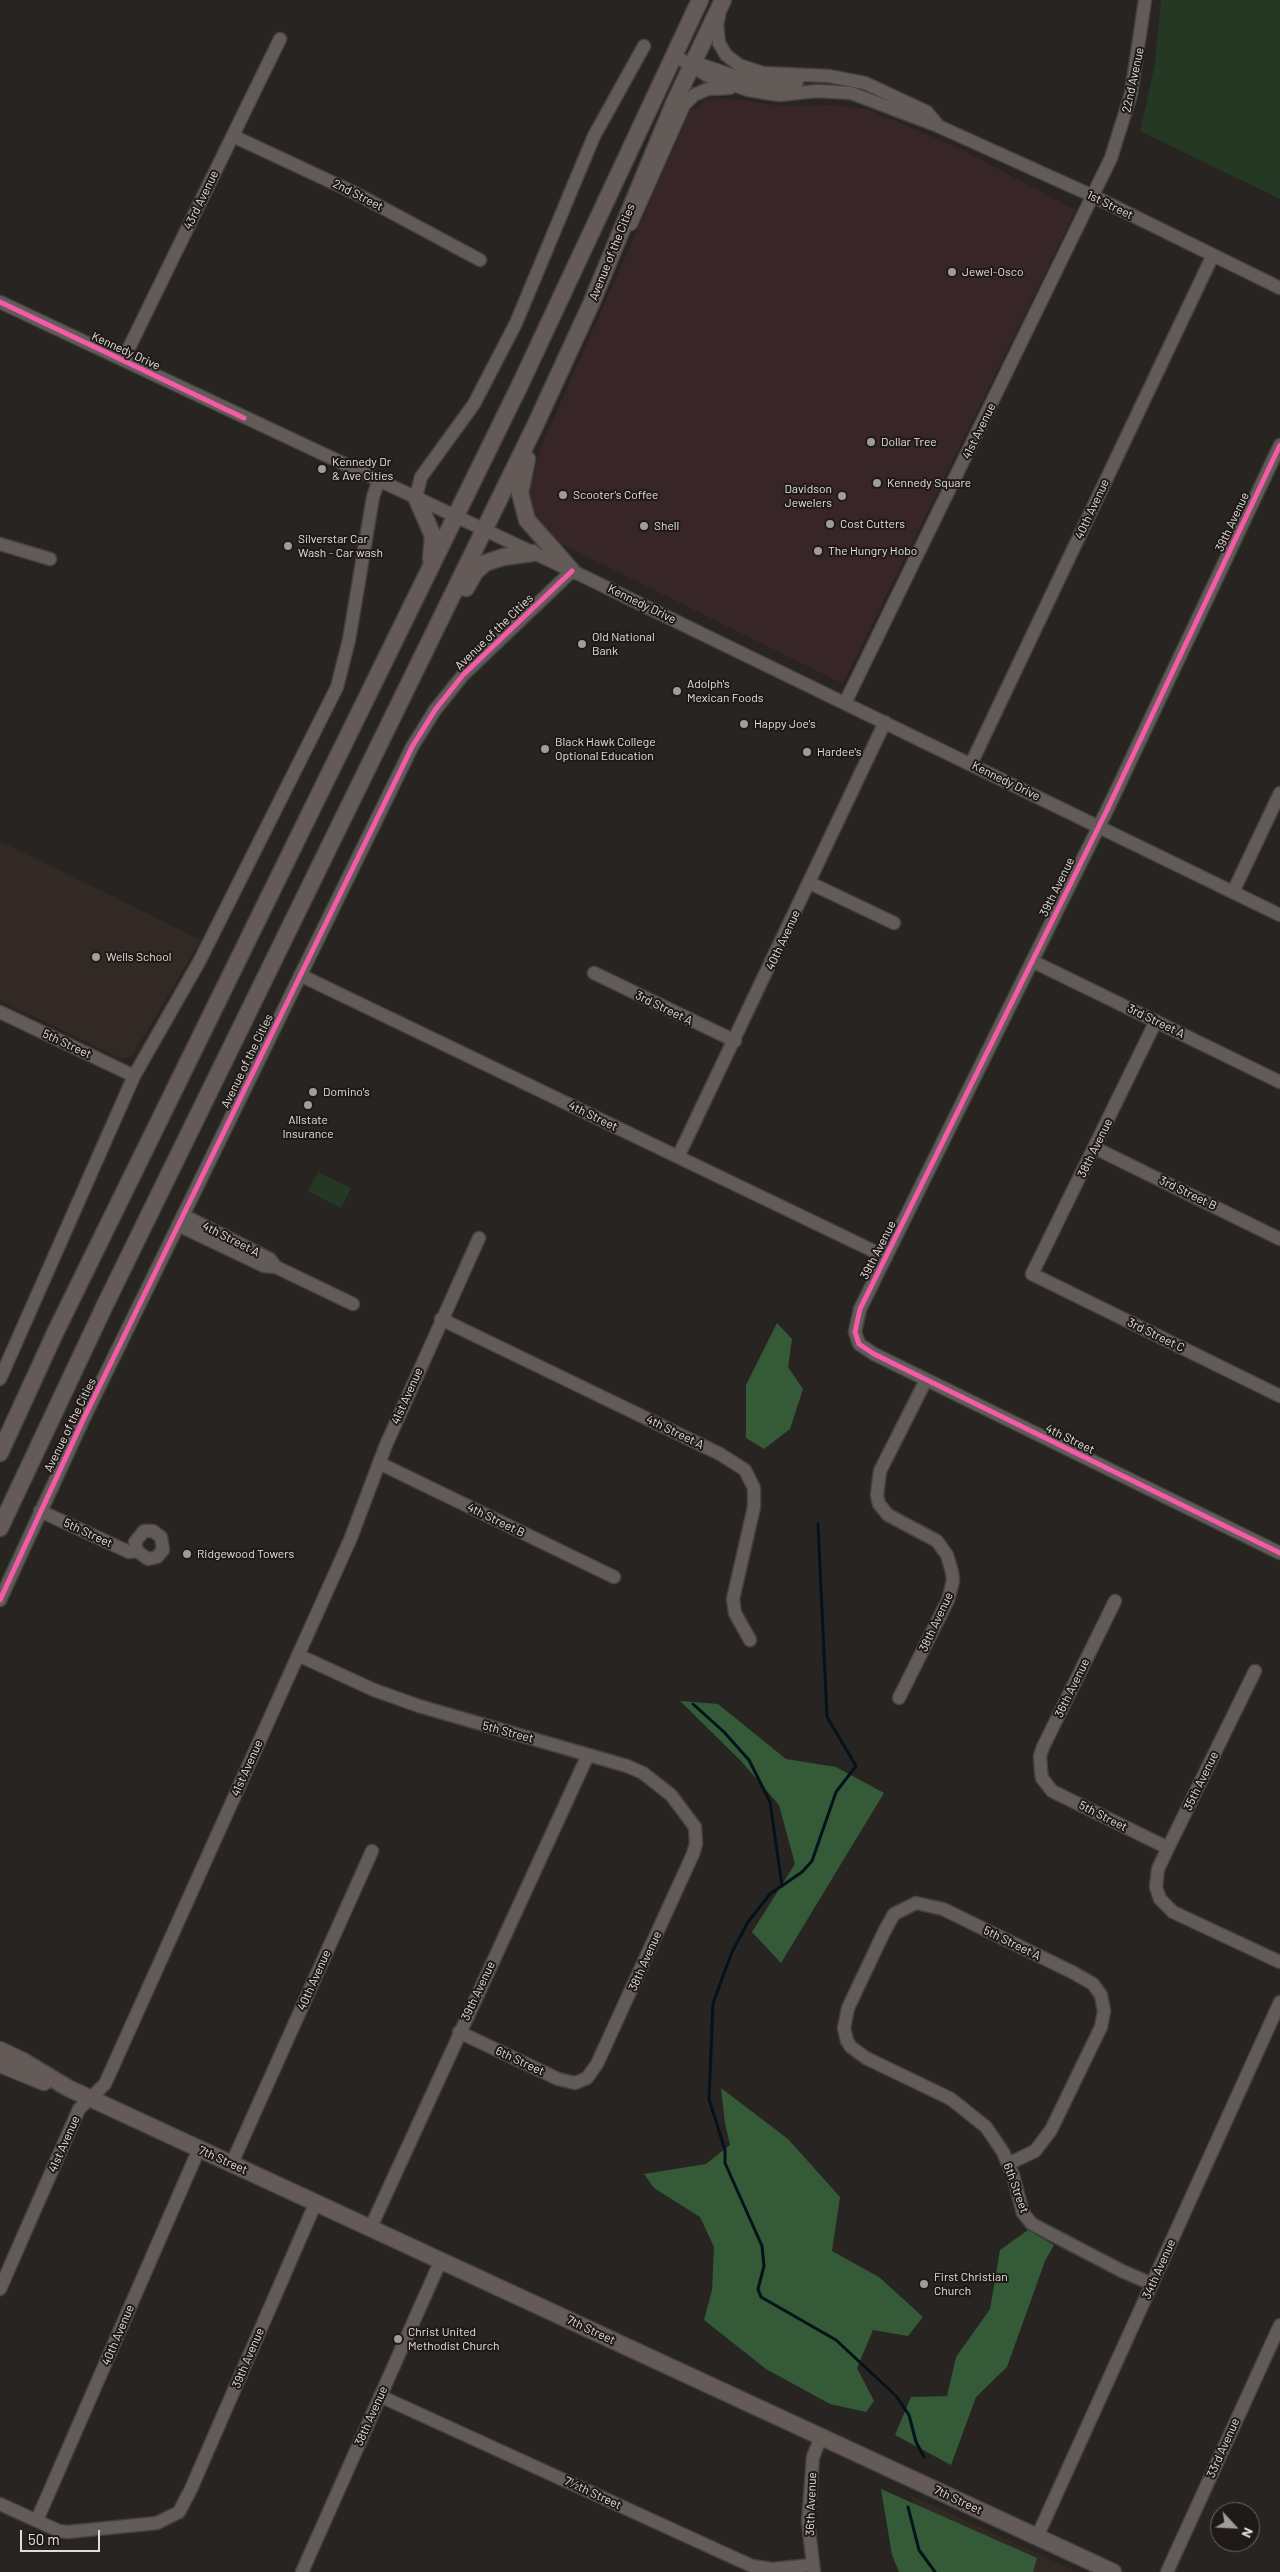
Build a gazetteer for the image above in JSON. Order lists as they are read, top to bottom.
{
  "streets": {
    "main road": ["Avenue of the Cities", "7th Street"],
    "street": [
      "22nd Avenue",
      "2nd Street",
      "43rd Avenue",
      "1st Street",
      "Kennedy Drive",
      "41st Avenue",
      "40th Avenue",
      "39th Avenue",
      "3rd Street A",
      "5th Street",
      "4th Street",
      "38th Avenue",
      "3rd Street B",
      "4th Street A",
      "3rd Street C",
      "4th Street B",
      "36th Avenue",
      "35th Avenue",
      "5th Street A",
      "6th Street",
      "34th Avenue",
      "33rd Avenue",
      "7½th Street"
    ]
  },
  "crossings": [
    ["22nd Avenue", "41st Avenue"],
    ["2nd Street", "43rd Avenue"],
    ["43rd Avenue", "Kennedy Drive"],
    ["1st Street", "Avenue of the Cities"],
    ["1st Street", "41st Avenue"],
    ["1st Street", "40th Avenue"],
    ["Avenue of the Cities", "Kennedy Drive"],
    ["Avenue of the Cities", "5th Street"],
    ["Avenue of the Cities", "4th Street"],
    ["Avenue of the Cities", "4th Street A"],
    ["Kennedy Drive", "41st Avenue"],
    ["Kennedy Drive", "40th Avenue"],
    ["Kennedy Drive", "39th Avenue"],
    ["41st Avenue", "5th Street"],
    ["41st Avenue", "4th Street A"],
    ["41st Avenue", "4th Street B"],
    ["41st Avenue", "7th Street"],
    ["40th Avenue", "39th Avenue"],
    ["40th Avenue", "3rd Street A"],
    ["40th Avenue", "4th Street"],
    ["40th Avenue", "7th Street"],
    ["39th Avenue", "3rd Street A"],
    ["39th Avenue", "5th Street"],
    ["39th Avenue", "4th Street"],
    ["39th Avenue", "6th Street"],
    ["39th Avenue", "7th Street"],
    ["3rd Street A", "38th Avenue"],
    ["5th Street", "38th Avenue"],
    ["5th Street", "36th Avenue"],
    ["5th Street", "35th Avenue"],
    ["4th Street", "38th Avenue"],
    ["38th Avenue", "3rd Street B"],
    ["38th Avenue", "3rd Street C"],
    ["38th Avenue", "6th Street"],
    ["38th Avenue", "7th Street"],
    ["38th Avenue", "7½th Street"],
    ["36th Avenue", "7th Street"],
    ["36th Avenue", "7½th Street"],
    ["5th Street A", "6th Street"],
    ["6th Street", "34th Avenue"],
    ["7th Street", "34th Avenue"]
  ],
  "places": [
    "Jewel-Osco",
    "Dollar Tree",
    "Kennedy Dr & Ave Cities",
    "Kennedy Square",
    "Scooter's Coffee",
    "Davidson Jewelers",
    "Cost Cutters",
    "Shell",
    "Silverstar Car Wash - Car wash",
    "The Hungry Hobo",
    "Old National Bank",
    "Adolph's Mexican Foods",
    "Happy Joe's",
    "Black Hawk College Optional Education",
    "Hardee's",
    "Wells School",
    "Domino's",
    "Allstate Insurance",
    "Ridgewood Towers",
    "First Christian Church",
    "Christ United Methodist Church"
  ],
  "scale_bar": "50 m",
  "north": "bottom right"
}
